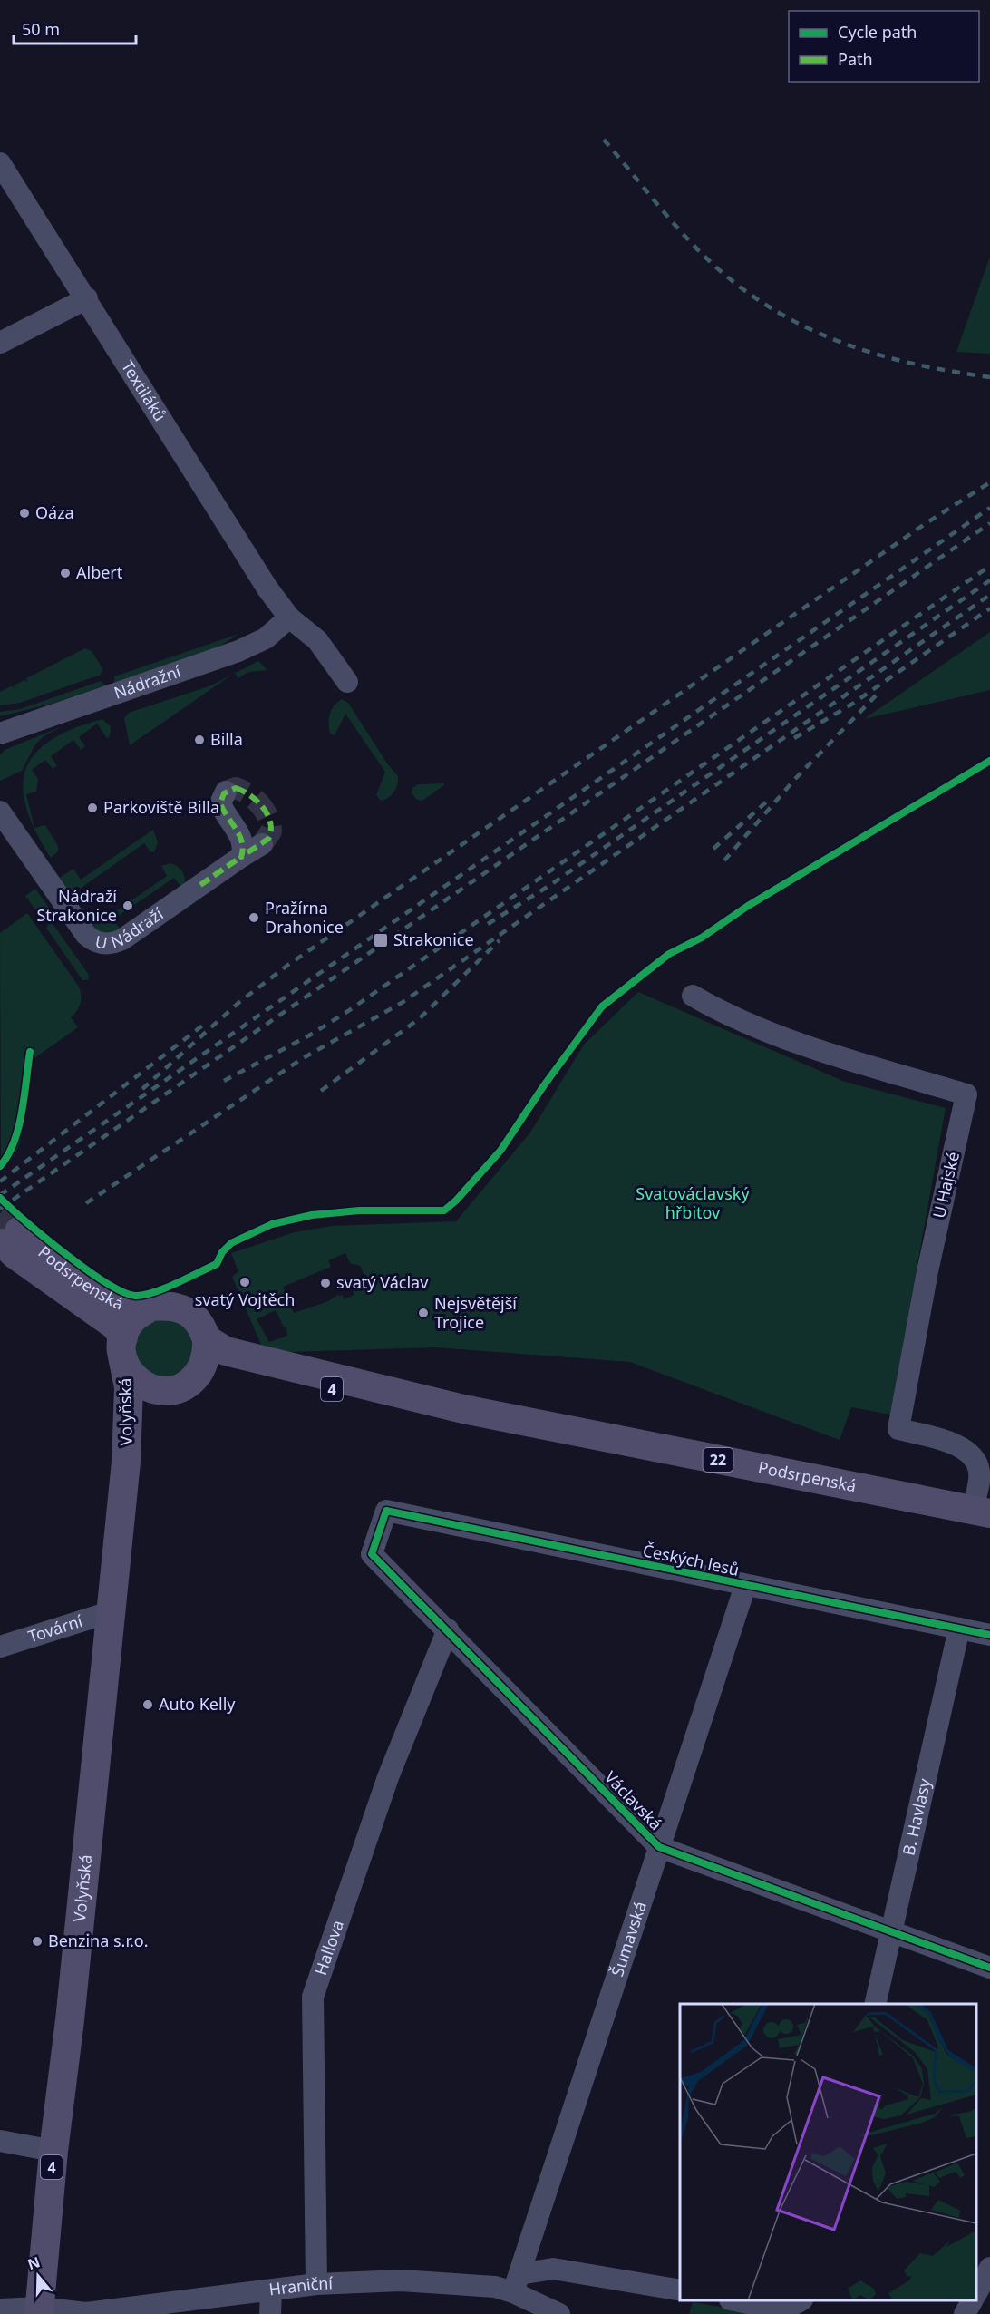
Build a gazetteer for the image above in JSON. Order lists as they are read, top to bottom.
{
  "streets": {
    "main road": [
      "Podsrpenská",
      "4",
      "Volyňská",
      "22"
    ],
    "street": [
      "Textiláků",
      "Nádražní",
      "U Nádraží",
      "U Hajské",
      "Českých lesů",
      "Tovární",
      "Václavská",
      "B. Havlasy",
      "Šumavská",
      "Hallova",
      "Hraniční"
    ]
  },
  "crossings": [
    ["Textiláků", "Nádražní"],
    ["U Hajské", "Podsrpenská"],
    ["Podsrpenská", "4"],
    ["Podsrpenská", "Volyňská"],
    ["4", "Volyňská"],
    ["Volyňská", "Tovární"],
    ["Volyňská", "Hraniční"],
    ["Českých lesů", "Václavská"],
    ["Českých lesů", "B. Havlasy"],
    ["Českých lesů", "Šumavská"],
    ["Václavská", "B. Havlasy"],
    ["Václavská", "Šumavská"],
    ["Václavská", "Hallova"],
    ["Šumavská", "Hraniční"],
    ["Hallova", "Hraniční"]
  ],
  "parks": ["Svatováclavský hřbitov"],
  "places": {
    "other": [
      "Oáza",
      "Albert",
      "Billa",
      "Parkoviště Billa",
      "Nádraží Strakonice",
      "Pražírna Drahonice",
      "svatý Vojtěch",
      "svatý Václav",
      "Nejsvětější Trojice",
      "Auto Kelly",
      "Benzina s.r.o."
    ],
    "transit": ["Strakonice"]
  },
  "legend": ["Cycle path", "Path"],
  "scale_bar": "50 m",
  "north": "top"
}
